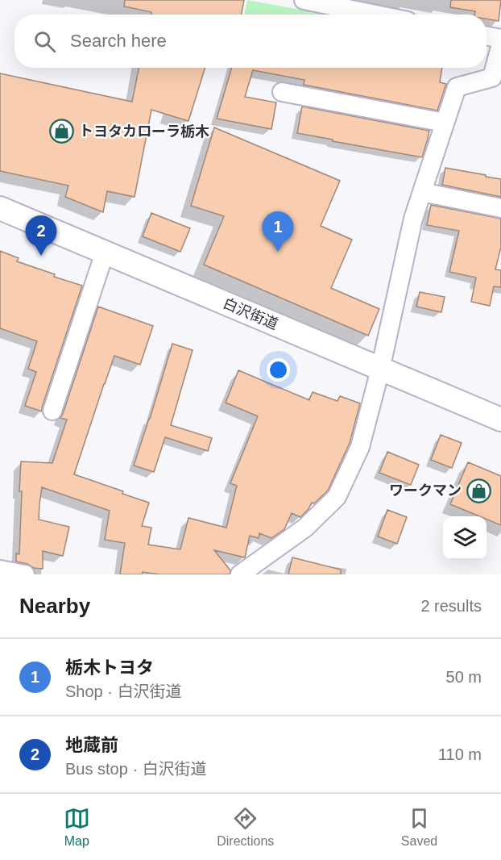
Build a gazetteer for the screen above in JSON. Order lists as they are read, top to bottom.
{
  "streets": {
    "main road": ["白沢街道"]
  },
  "places": {
    "shop": ["トヨタカローラ栃木", "ワークマン"]
  },
  "page": {
    "search": "Search here",
    "pins": ["1", "2"],
    "heading": ["Nearby", "2 results"],
    "list": [
      {
        "mark": "1",
        "name": "栃木トヨタ",
        "note": "Shop · 白沢街道",
        "value": "50 m"
      },
      {
        "mark": "2",
        "name": "地蔵前",
        "note": "Bus stop · 白沢街道",
        "value": "110 m"
      }
    ],
    "nav": ["Map", "Directions", "Saved"]
  }
}
